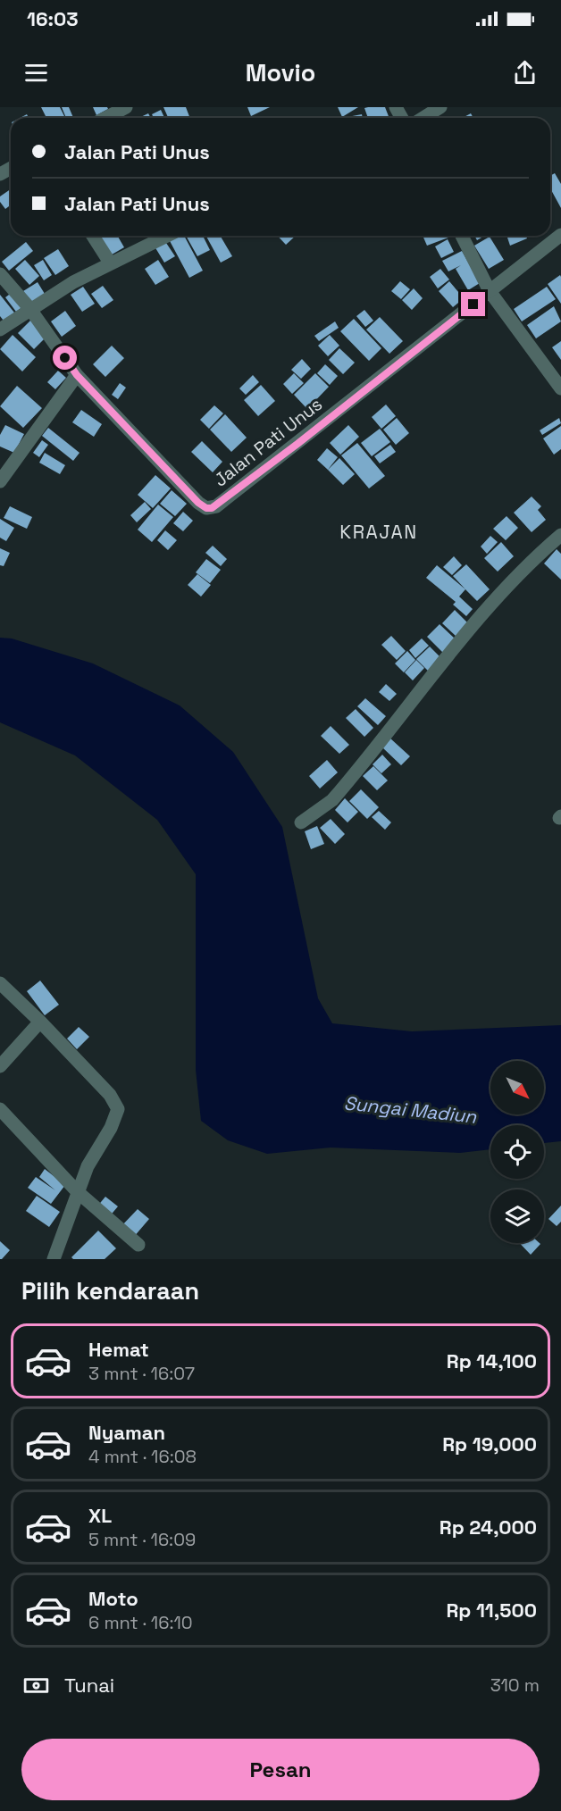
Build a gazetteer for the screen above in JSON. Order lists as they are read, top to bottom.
{
  "streets": {
    "street": ["Jalan Pati Unus"]
  },
  "districts": ["KRAJAN"],
  "water": ["Sungai Madiun"],
  "north": "bottom right",
  "page": {
    "status": "16:03",
    "header": "Movio",
    "banner": ["Jalan Pati Unus", "Jalan Pati Unus"],
    "heading": "Pilih kendaraan",
    "list": [
      {
        "name": "Hemat",
        "note": "3 mnt · 16:07",
        "value": "Rp 14,100"
      },
      {
        "name": "Nyaman",
        "note": "4 mnt · 16:08",
        "value": "Rp 19,000"
      },
      {
        "name": "XL",
        "note": "5 mnt · 16:09",
        "value": "Rp 24,000"
      },
      {
        "name": "Moto",
        "note": "6 mnt · 16:10",
        "value": "Rp 11,500"
      }
    ],
    "pay": ["Tunai", "310 m"],
    "buttons": "Pesan"
  }
}
